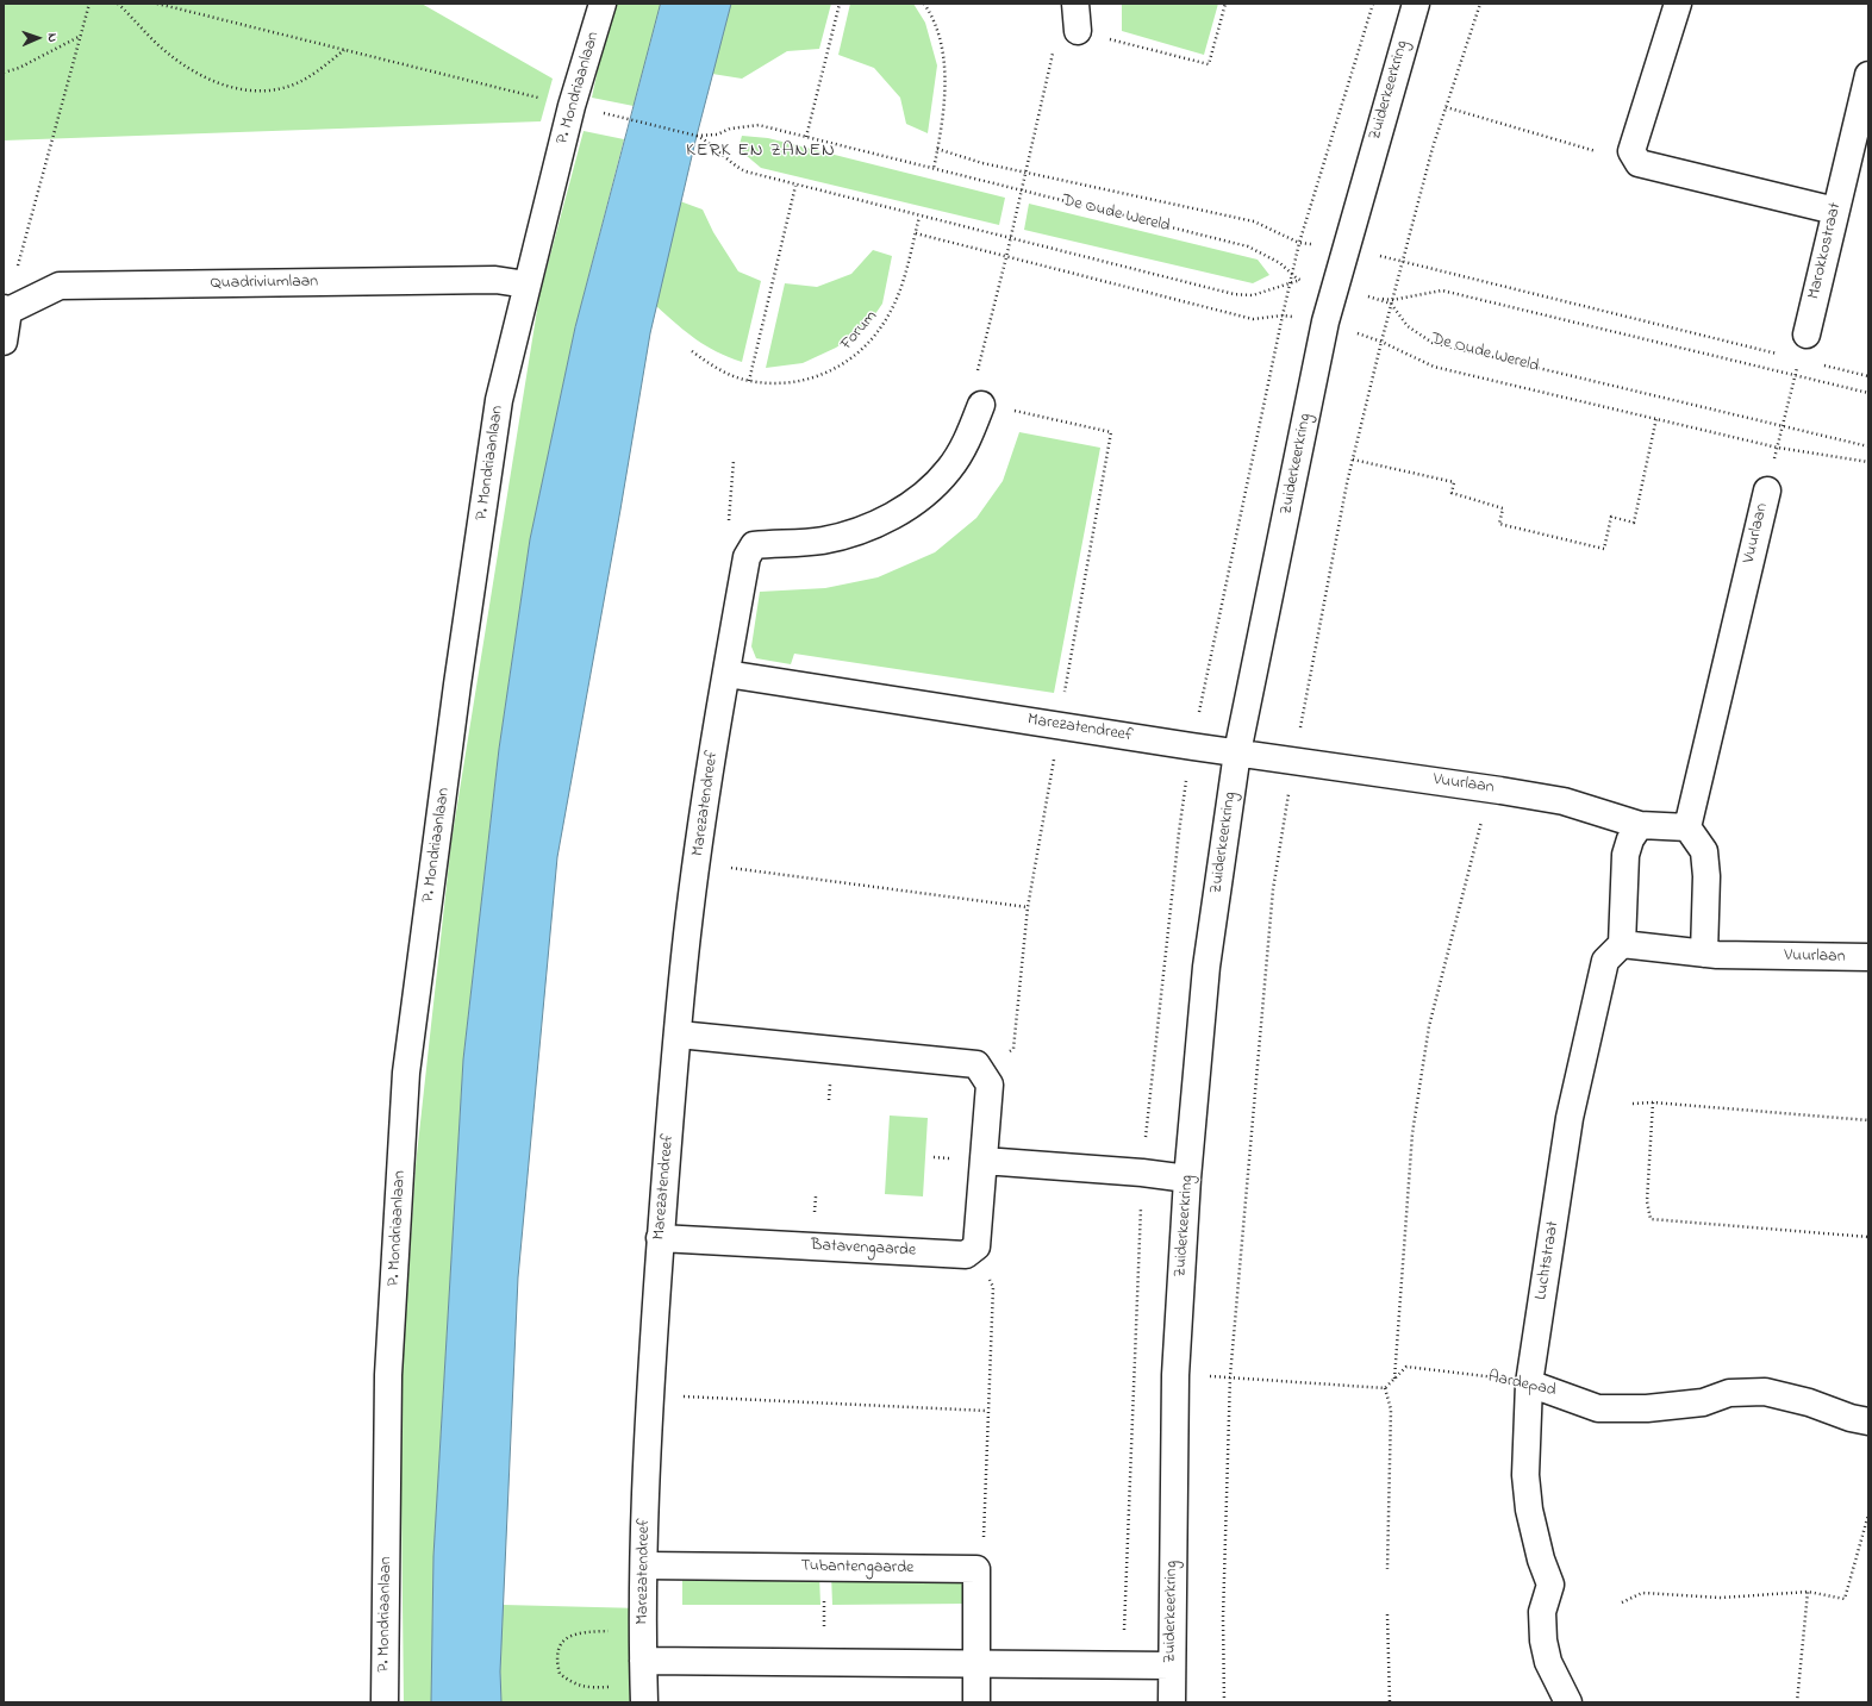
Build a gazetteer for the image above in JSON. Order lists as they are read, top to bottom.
{
  "streets": {
    "street": [
      "P. Mondriaanlaan",
      "Zuiderkeerkring",
      "Marokkostraat",
      "Quadriviumlaan",
      "Vuurlaan",
      "Marezatendreef",
      "Batavengaarde",
      "Luchtstraat",
      "Aardepad",
      "Tubantengaarde"
    ],
    "path": ["De Oude Wereld", "Forum"]
  },
  "crossings": [
    ["P. Mondriaanlaan", "Quadriviumlaan"],
    ["Zuiderkeerkring", "Vuurlaan"],
    ["Zuiderkeerkring", "Marezatendreef"],
    ["De Oude Wereld", "Forum"],
    ["Vuurlaan", "Marezatendreef"],
    ["Vuurlaan", "Luchtstraat"],
    ["Marezatendreef", "Batavengaarde"],
    ["Marezatendreef", "Tubantengaarde"],
    ["Luchtstraat", "Aardepad"]
  ],
  "districts": ["KERK EN ZANEN"],
  "north": "right"
}
